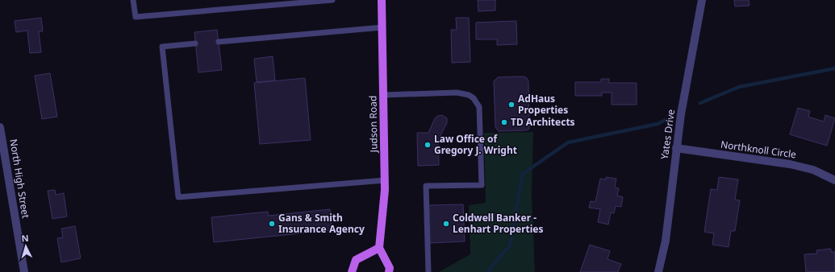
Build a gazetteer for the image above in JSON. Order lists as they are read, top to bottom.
{
  "streets": {
    "main road": ["Judson Road"],
    "street": ["Yates Drive", "Northknoll Circle", "North High Street"]
  },
  "crossings": [
    ["Yates Drive", "Northknoll Circle"]
  ],
  "places": [
    "AdHaus Properties",
    "TD Architects",
    "Law Office of Gregory J. Wright",
    "Gans & Smith Insurance Agency",
    "Coldwell Banker - Lenhart Properties"
  ],
  "north": "top"
}
